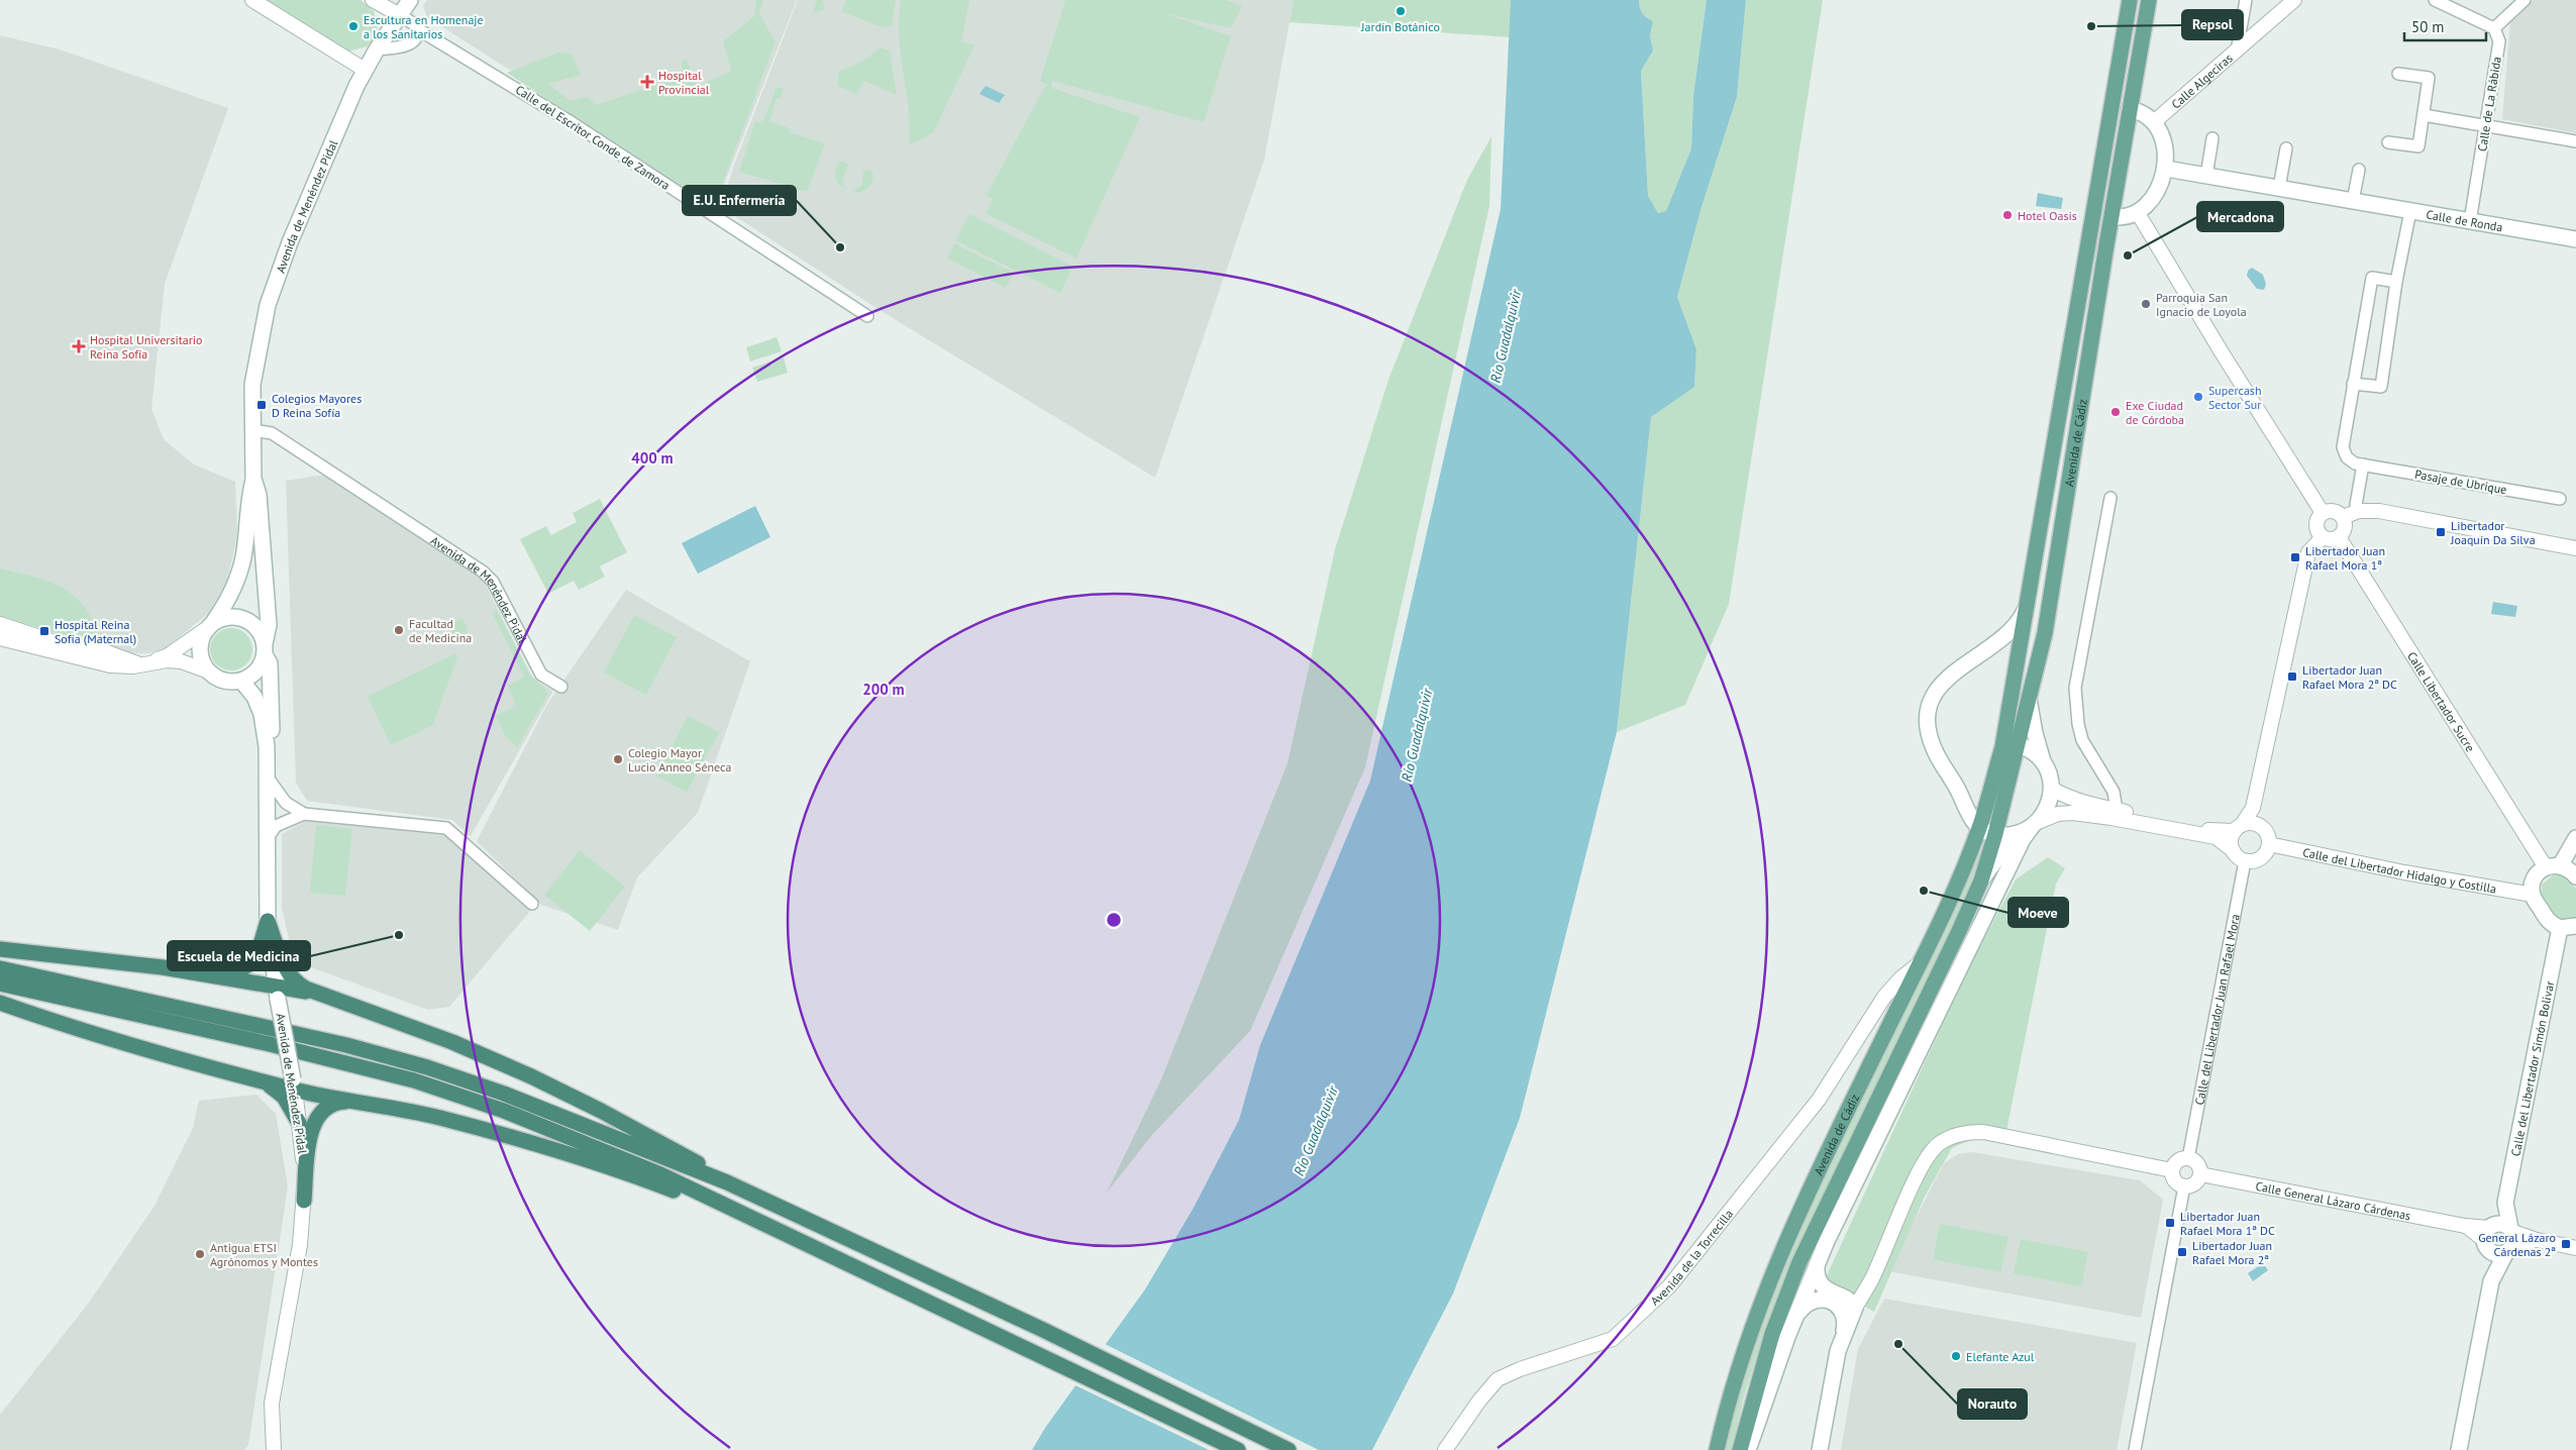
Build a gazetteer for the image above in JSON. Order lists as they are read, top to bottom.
{
  "streets": {
    "main road": [
      "Avenida de Menéndez Pidal",
      "Calle de Ronda",
      "Avenida de Cádiz",
      "Calle del Libertador Simón Bolivar"
    ],
    "street": [
      "Calle Algeciras",
      "Calle de La Rábida",
      "Calle del Escritor Conde de Zamora",
      "Pasaje de Ubrique",
      "Calle Libertador Sucre",
      "Calle del Libertador Hidalgo y Costilla",
      "Calle del Libertador Juan Rafael Mora",
      "Calle General Lázaro Cárdenas",
      "Avenida de la Torrecilla"
    ]
  },
  "crossings": [
    ["Calle de La Rábida", "Calle de Ronda"],
    ["Calle del Escritor Conde de Zamora", "Avenida de Menéndez Pidal"],
    ["Avenida de Cádiz", "Avenida de la Torrecilla"],
    ["Calle del Libertador Hidalgo y Costilla", "Calle del Libertador Juan Rafael Mora"],
    ["Calle del Libertador Juan Rafael Mora", "Calle General Lázaro Cárdenas"],
    ["Calle del Libertador Simón Bolivar", "Calle General Lázaro Cárdenas"]
  ],
  "water": ["Río Guadalquivir"],
  "places": {
    "other": [
      "Jardín Botánico",
      "Escultura en Homenaje a los Sanitarios",
      "Repsol",
      "Hotel Oasis",
      "E.U. Enfermería",
      "Mercadona",
      "Parroquia San Ignacio de Loyola",
      "Supercash Sector Sur",
      "Exe Ciudad de Córdoba",
      "Facultad de Medicina",
      "Colegio Mayor Lucio Anneo Séneca",
      "Moeve",
      "Escuela de Medicina",
      "Antigua ETSI Agrónomos y Montes",
      "Norauto",
      "Elefante Azul"
    ],
    "health": ["Hospital Provincial", "Hospital Universitario Reina Sofía"],
    "transit": [
      "Colegios Mayores D Reina Sofía",
      "Libertador Joaquín Da Silva",
      "Libertador Juan Rafael Mora 1ª",
      "Hospital Reina Sofía (Maternal)",
      "Libertador Juan Rafael Mora 2ª DC",
      "Libertador Juan Rafael Mora 1ª DC",
      "General Lázaro Cárdenas 2ª",
      "Libertador Juan Rafael Mora 2ª"
    ]
  },
  "scale_bar": "50 m",
  "rings": ["400 m", "200 m"]
}
